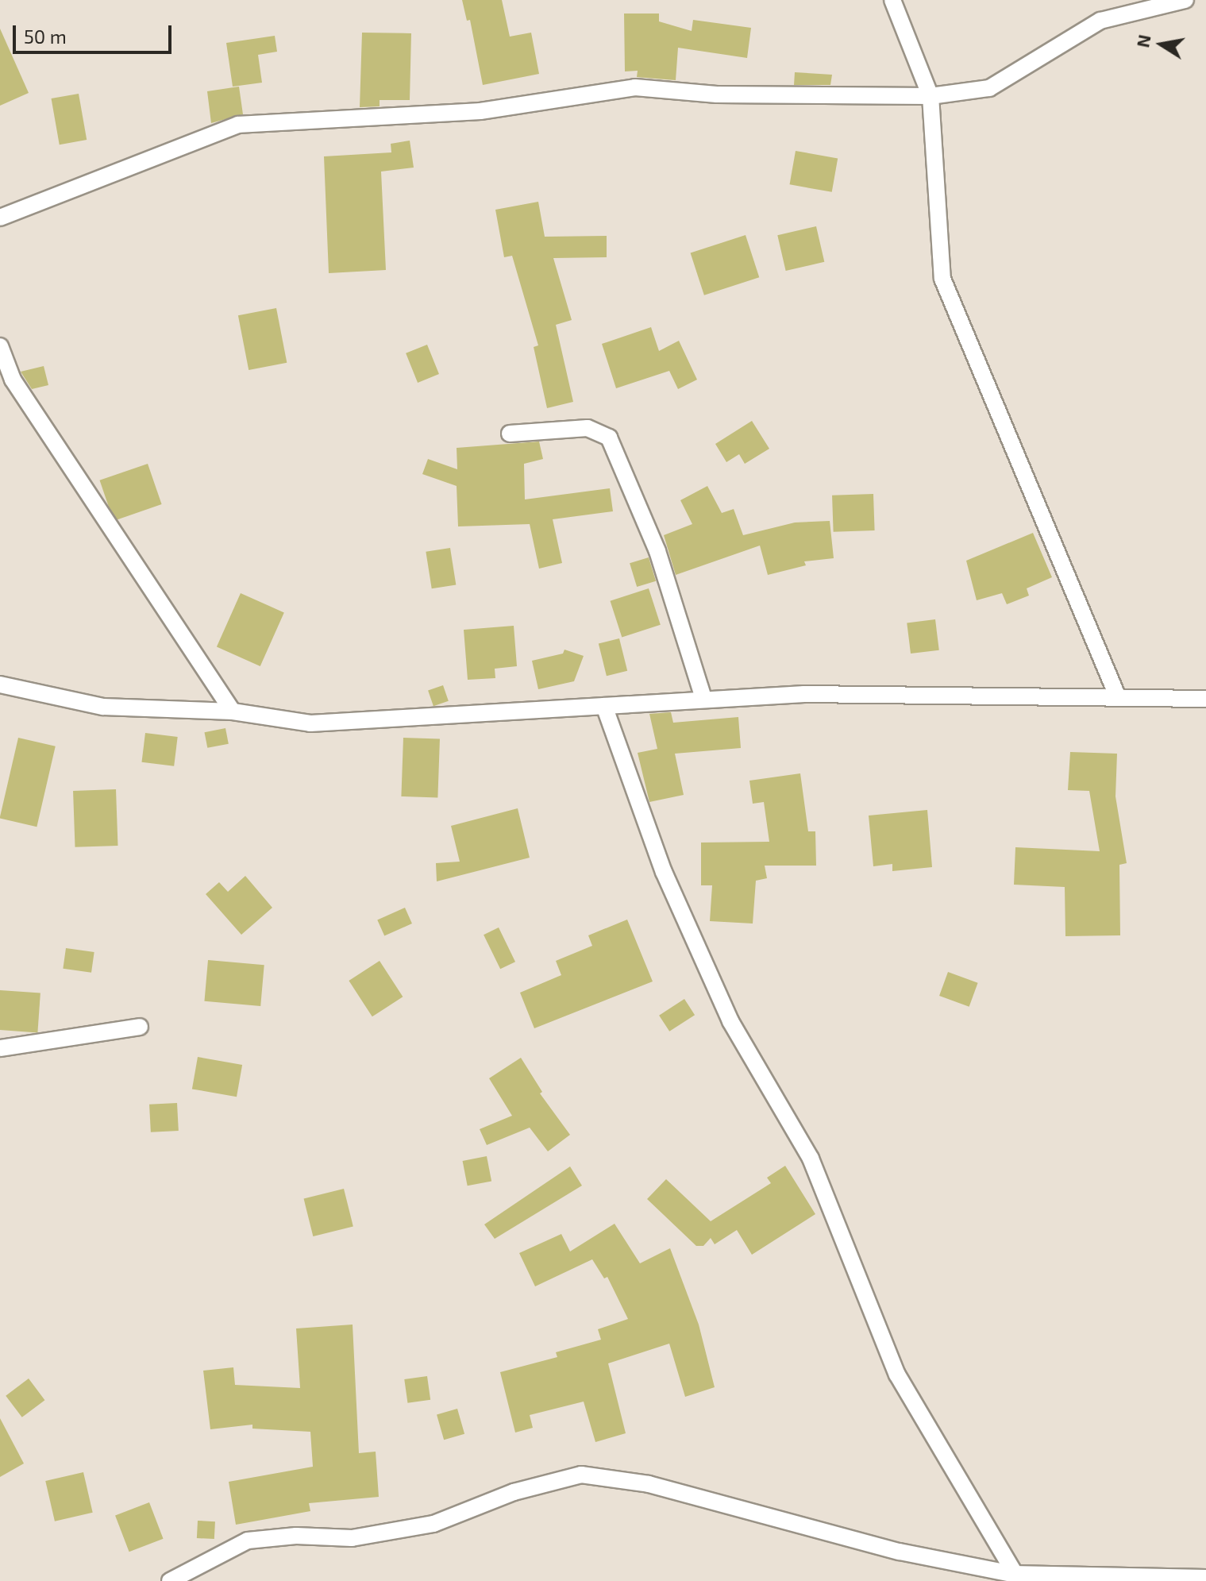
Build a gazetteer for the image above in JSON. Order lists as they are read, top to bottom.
{
  "scale_bar": "50 m",
  "north": "left"
}
